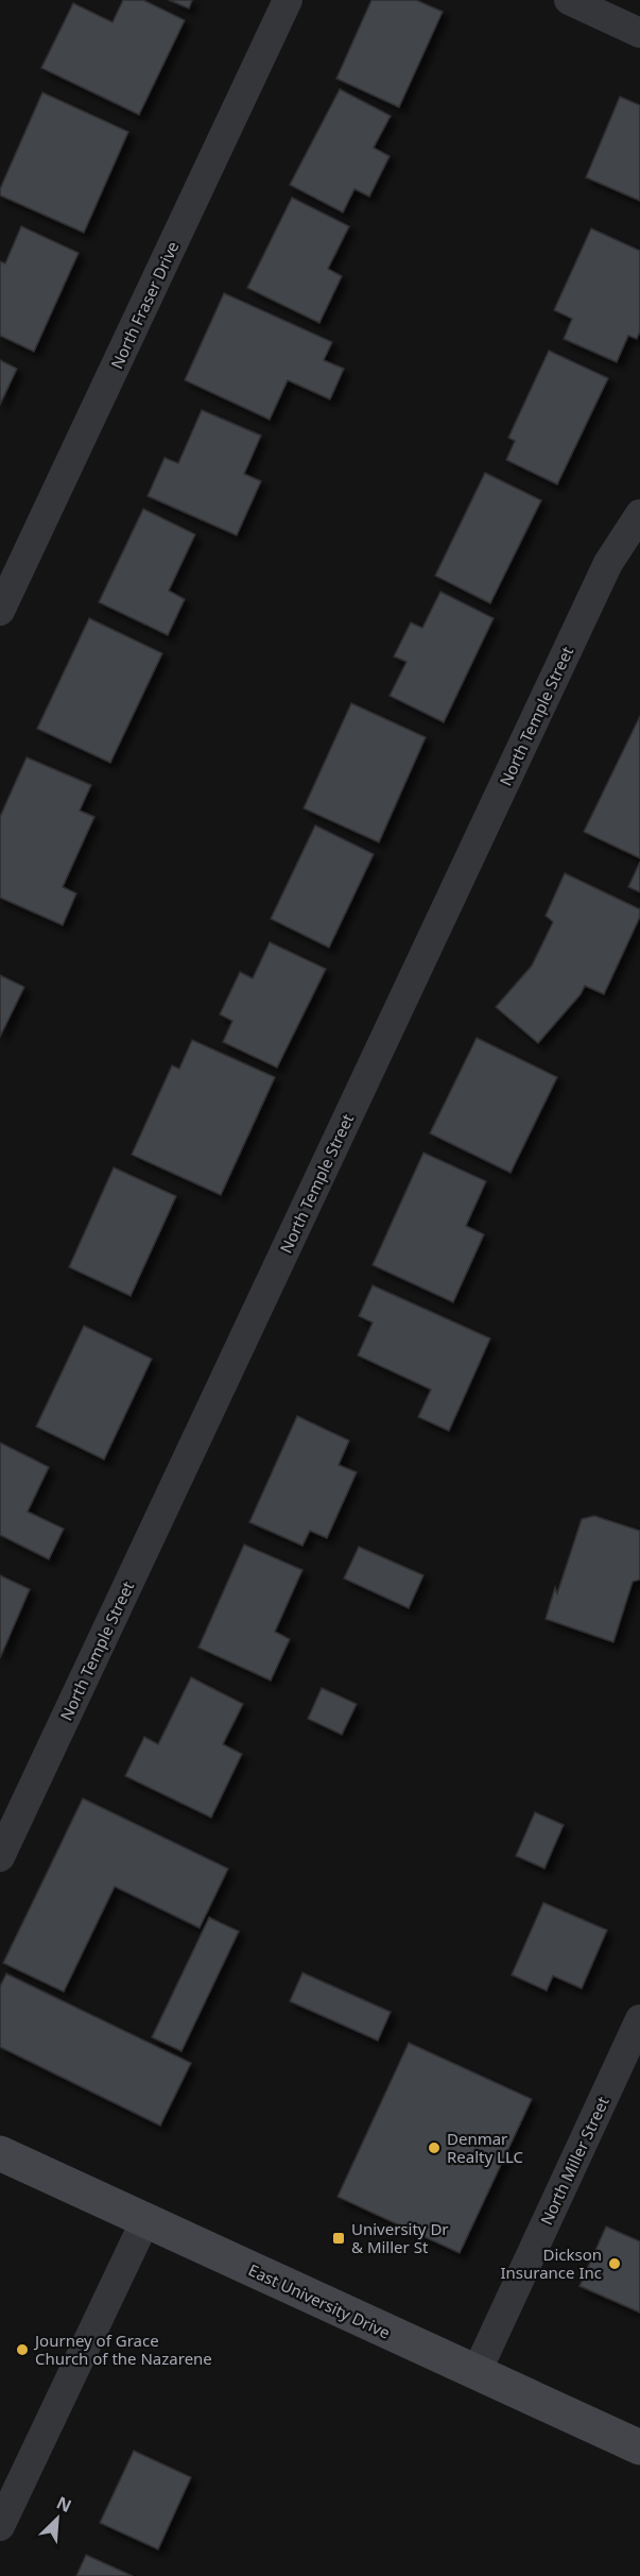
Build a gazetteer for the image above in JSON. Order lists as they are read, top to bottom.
{
  "streets": {
    "main road": ["East University Drive"],
    "street": ["North Fraser Drive", "North Temple Street", "North Miller Street"]
  },
  "crossings": [
    ["North Miller Street", "East University Drive"]
  ],
  "places": {
    "other": ["Denmar Realty LLC", "Dickson Insurance Inc", "Journey of Grace Church of the Nazarene"],
    "transit": ["University Dr & Miller St"]
  },
  "north": "top right"
}
